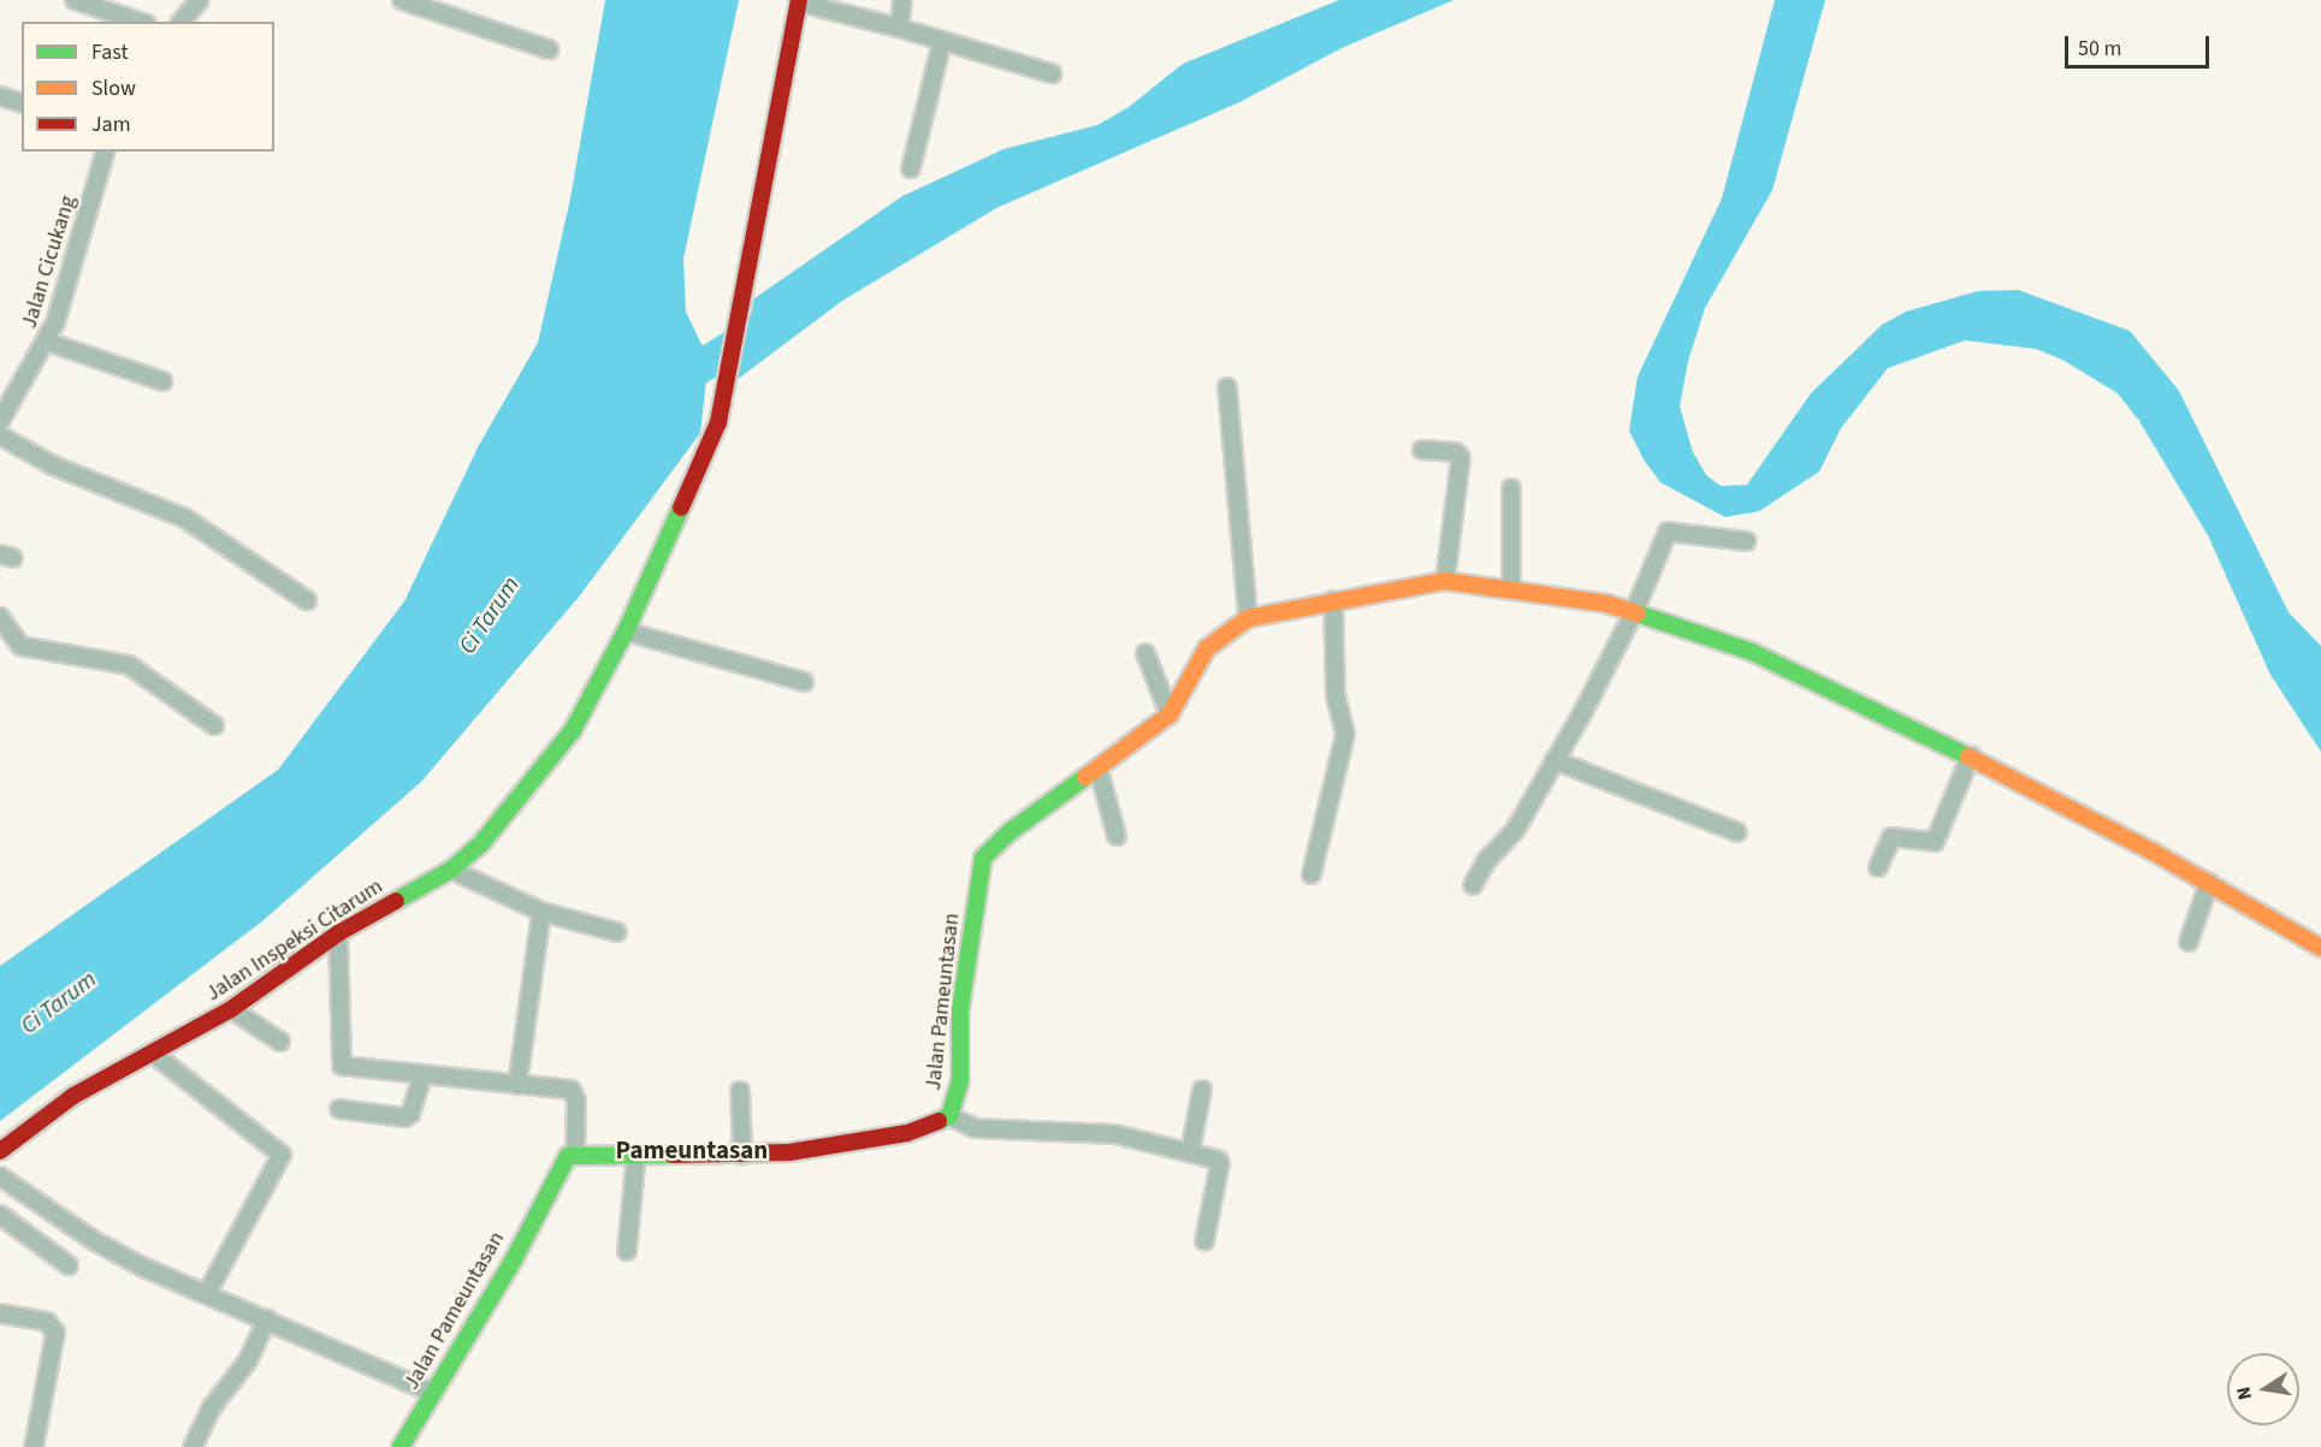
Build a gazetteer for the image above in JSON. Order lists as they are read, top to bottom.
{
  "streets": {
    "street": ["Jalan Cicukang", "Jalan Inspeksi Citarum", "Jalan Pameuntasan"]
  },
  "districts": ["Pameuntasan"],
  "water": ["Ci Tarum"],
  "legend": ["Fast", "Slow", "Jam"],
  "scale_bar": "50 m",
  "north": "left"
}
